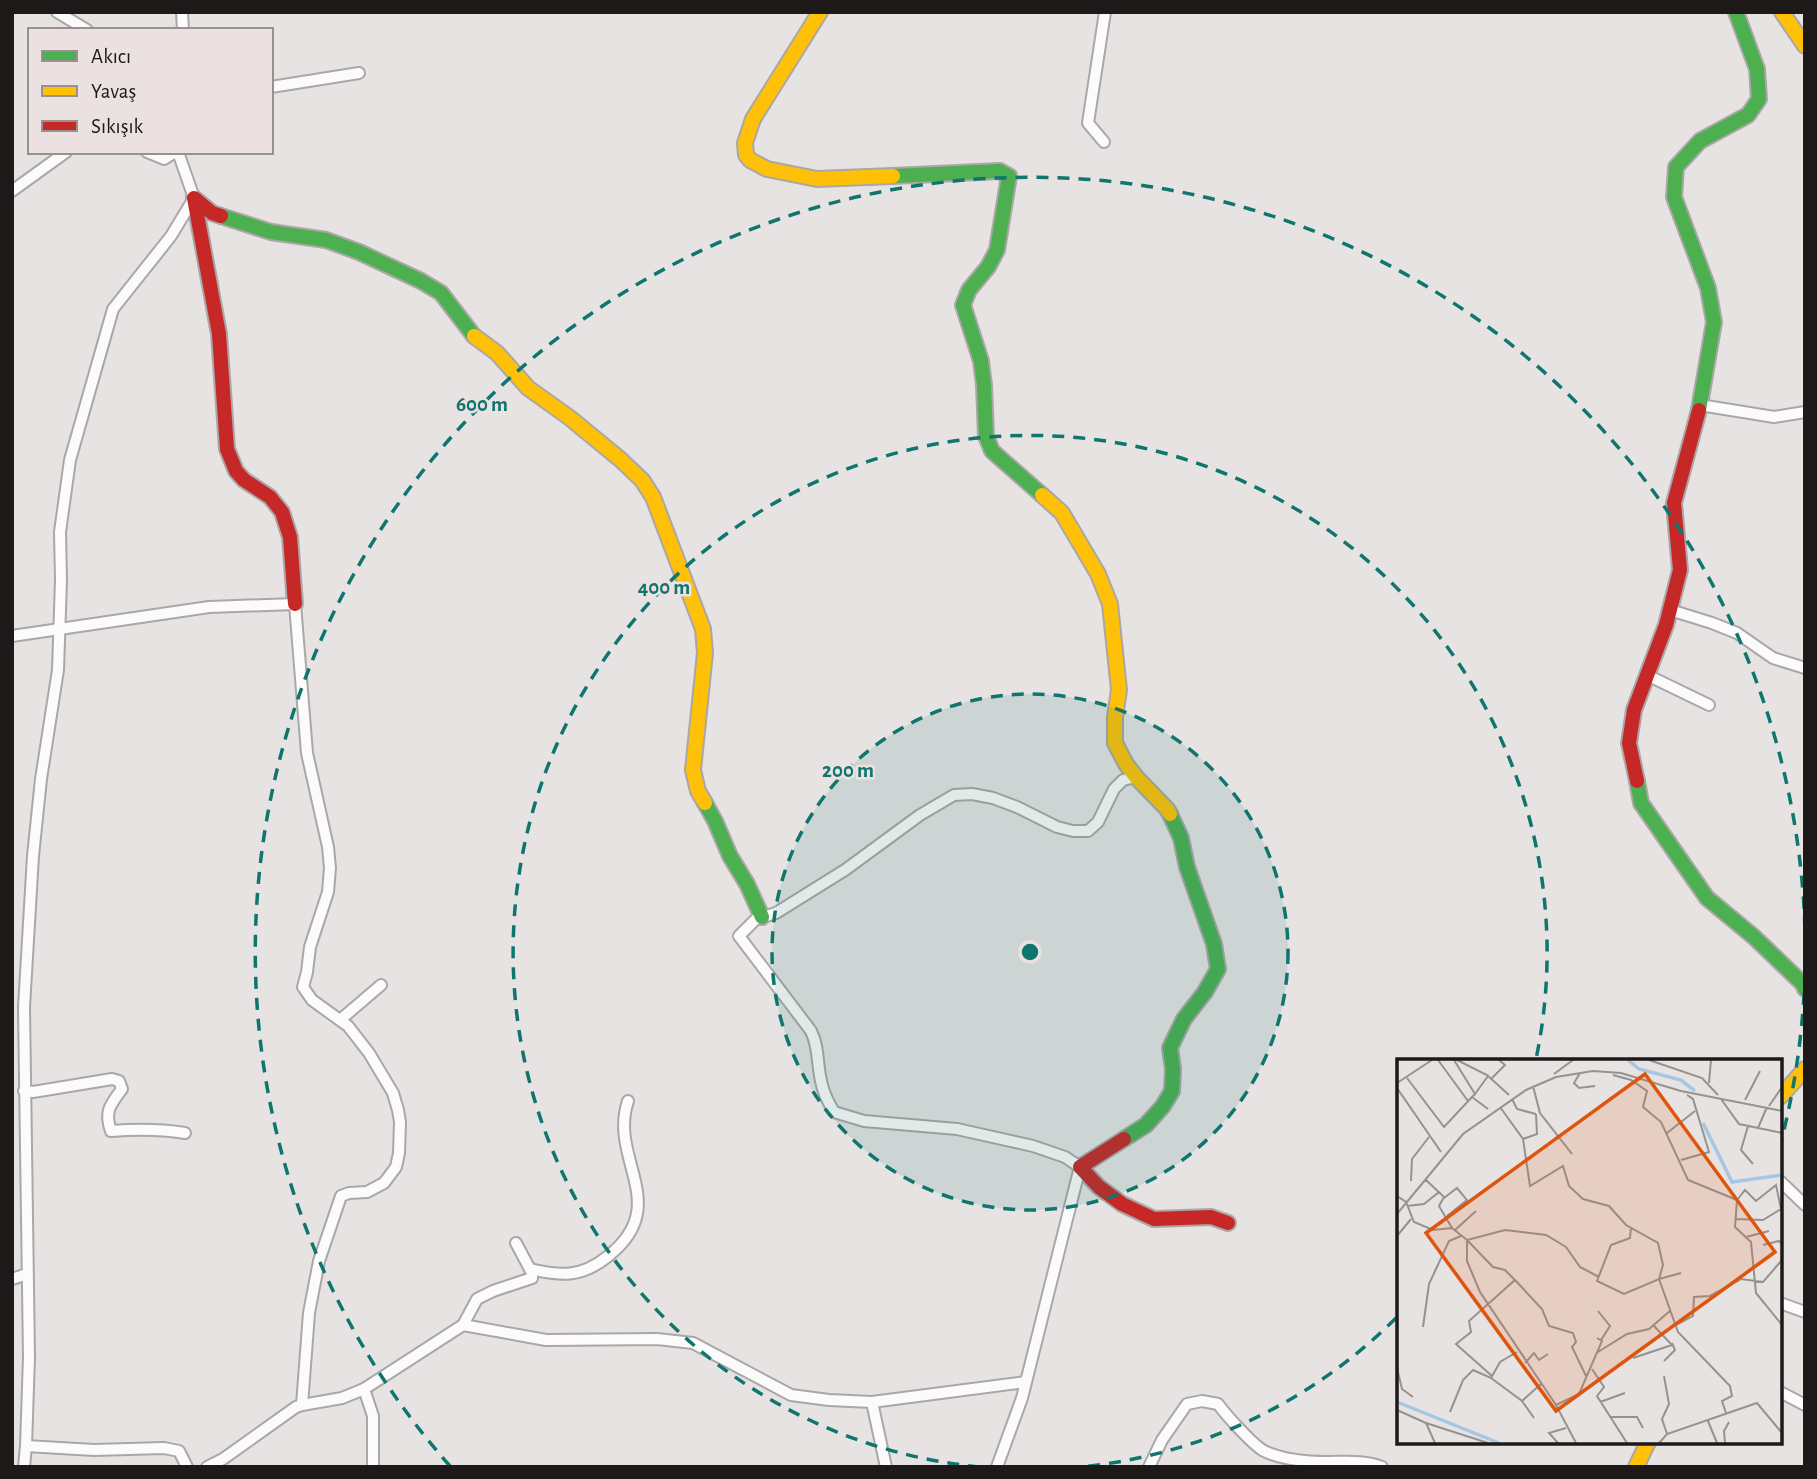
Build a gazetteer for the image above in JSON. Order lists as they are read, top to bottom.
{
  "legend": ["Akıcı", "Yavaş", "Sıkışık"],
  "rings": ["600 m", "400 m", "200 m"]
}
